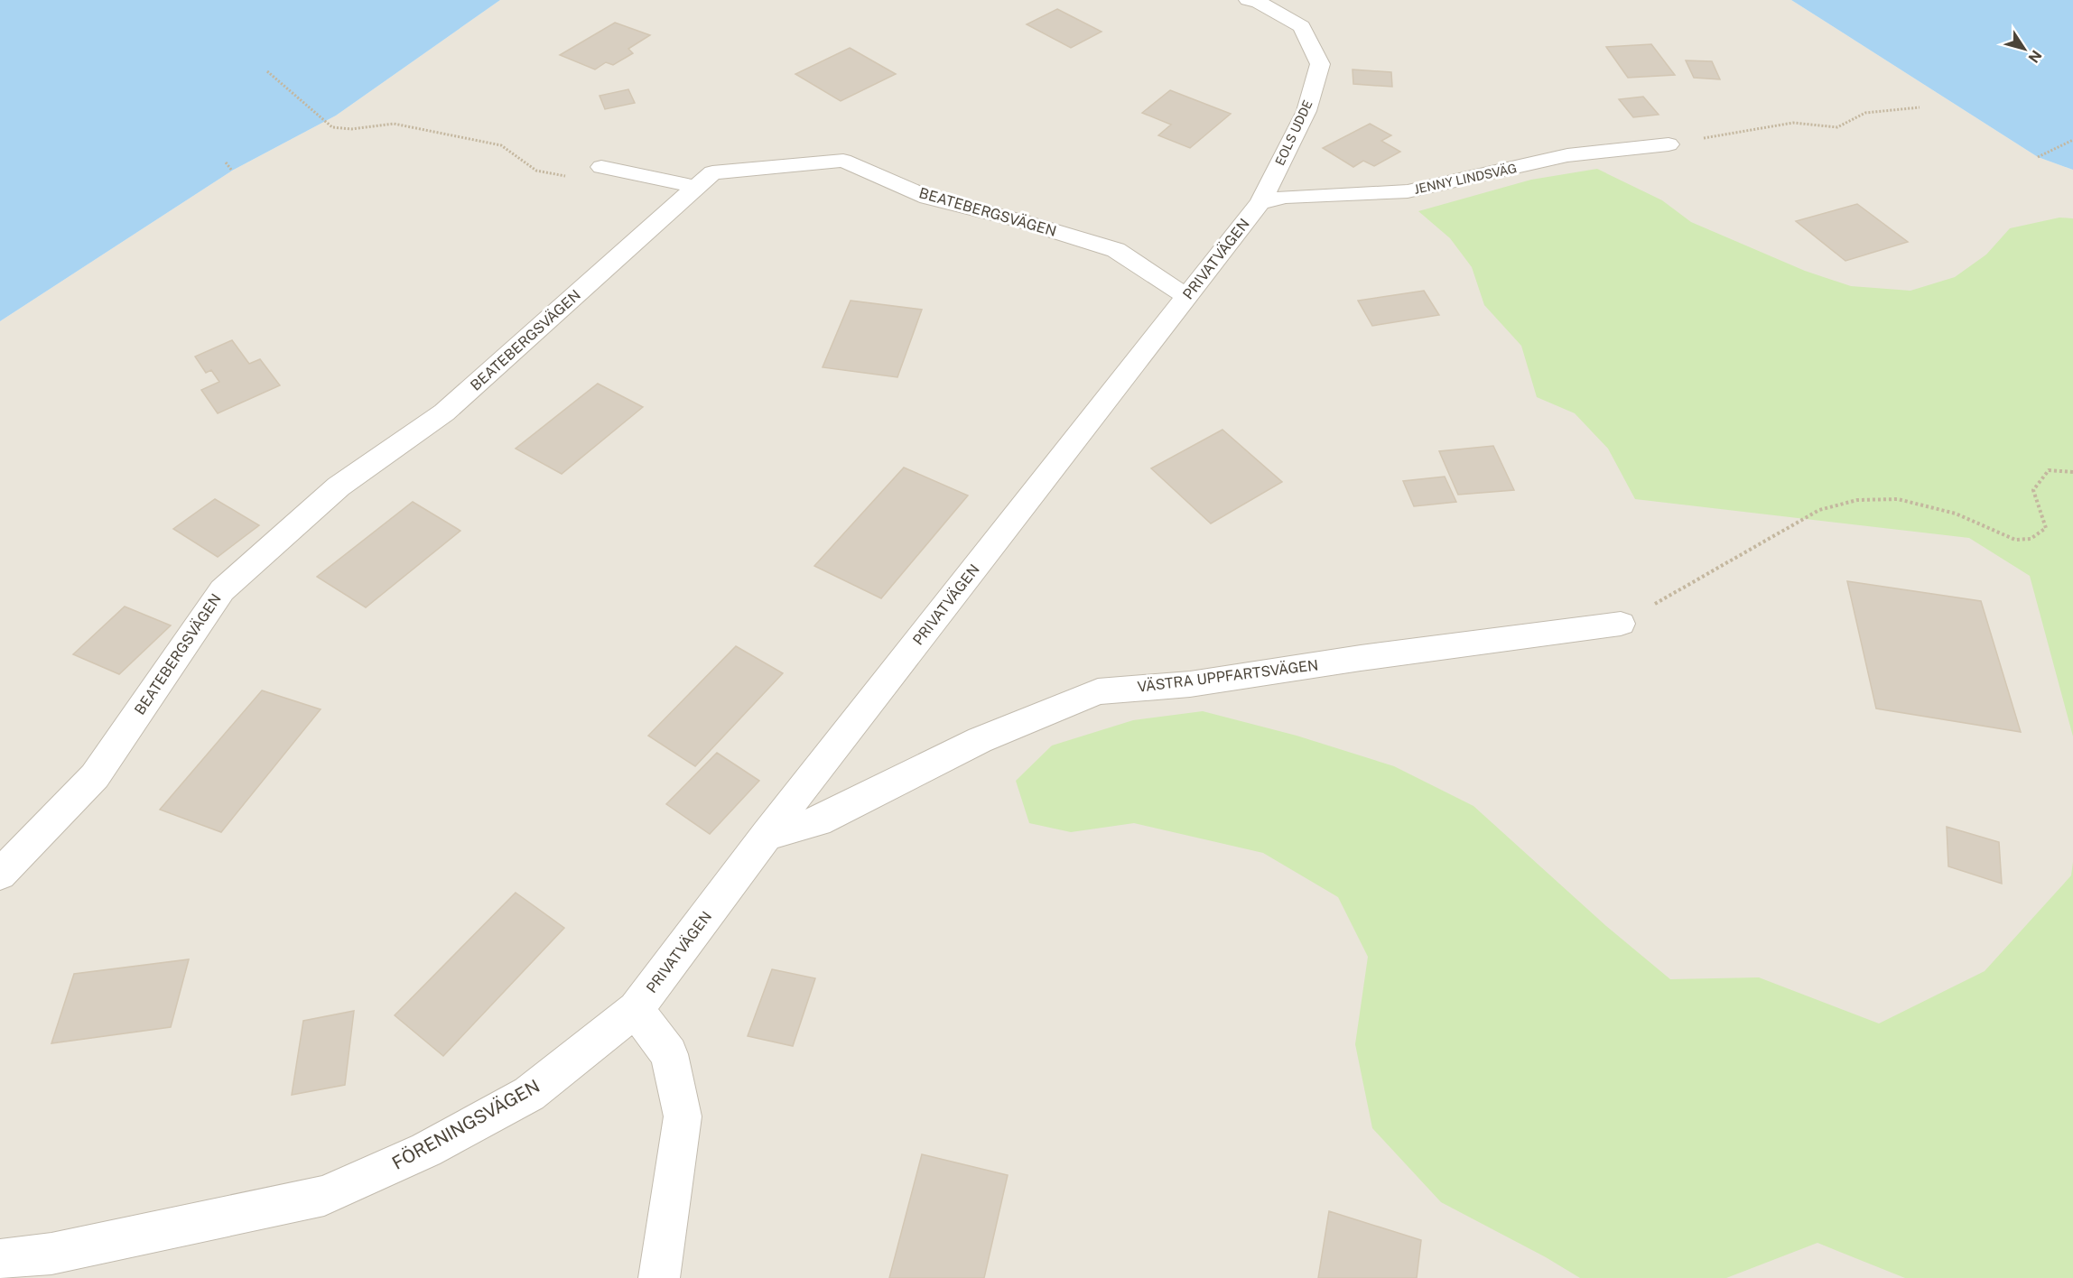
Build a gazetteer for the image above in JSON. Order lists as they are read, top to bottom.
{
  "streets": {
    "street": [
      "EOLS UDDE",
      "JENNY LINDSVÄG",
      "BEATEBERGSVÄGEN",
      "PRIVATVÄGEN",
      "VÄSTRA UPPFARTSVÄGEN",
      "FÖRENINGSVÄGEN"
    ]
  },
  "crossings": [
    ["EOLS UDDE", "JENNY LINDSVÄG"],
    ["EOLS UDDE", "PRIVATVÄGEN"],
    ["JENNY LINDSVÄG", "PRIVATVÄGEN"],
    ["BEATEBERGSVÄGEN", "PRIVATVÄGEN"],
    ["PRIVATVÄGEN", "VÄSTRA UPPFARTSVÄGEN"],
    ["PRIVATVÄGEN", "FÖRENINGSVÄGEN"]
  ],
  "north": "bottom right"
}
